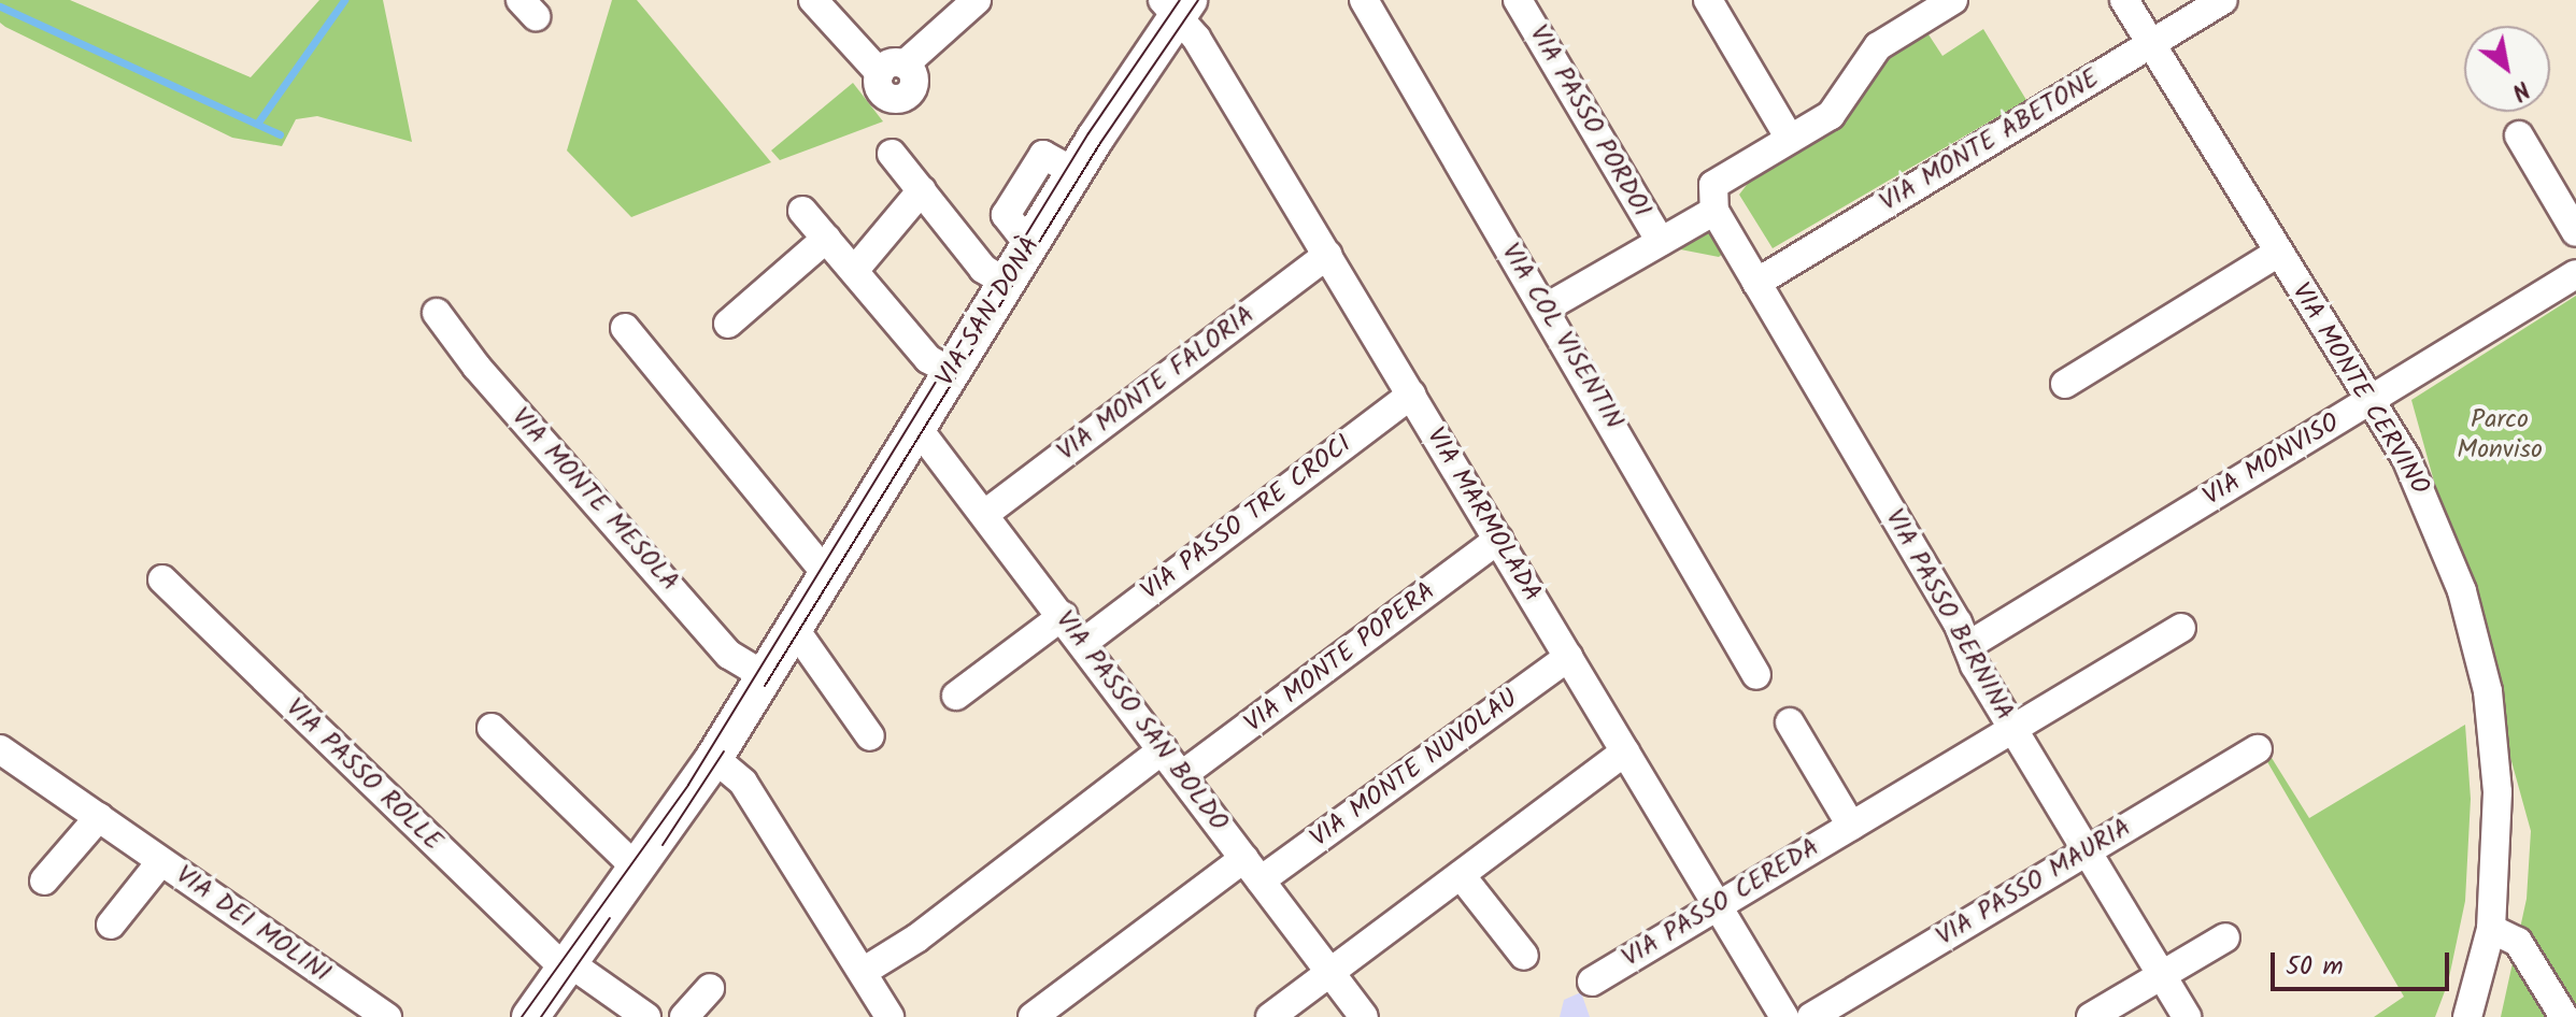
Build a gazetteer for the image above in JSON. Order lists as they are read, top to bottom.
{
  "streets": {
    "main road": ["VIA SAN DONÀ"],
    "street": [
      "VIA PASSO PORDOI",
      "VIA MONTE ABETONE",
      "VIA COL VISENTIN",
      "VIA MONTE FALORIA",
      "VIA MONTE CERVINO",
      "VIA MONVISO",
      "VIA MONTE MESOLA",
      "VIA MARMOLADA",
      "VIA PASSO TRE CROCI",
      "VIA PASSO BERNINA",
      "VIA MONTE POPERA",
      "VIA PASSO SAN BOLDO",
      "VIA MONTE NUVOLAU",
      "VIA PASSO ROLLE",
      "VIA PASSO MAURIA",
      "VIA PASSO CEREDA",
      "VIA DEI MOLINI"
    ]
  },
  "crossings": [
    ["VIA PASSO PORDOI", "VIA COL VISENTIN"],
    ["VIA PASSO PORDOI", "VIA PASSO BERNINA"],
    ["VIA MONTE ABETONE", "VIA MONTE CERVINO"],
    ["VIA MONTE ABETONE", "VIA PASSO BERNINA"],
    ["VIA SAN DONÀ", "VIA MONTE MESOLA"],
    ["VIA SAN DONÀ", "VIA MARMOLADA"],
    ["VIA SAN DONÀ", "VIA PASSO SAN BOLDO"],
    ["VIA SAN DONÀ", "VIA PASSO ROLLE"],
    ["VIA MONTE FALORIA", "VIA MARMOLADA"],
    ["VIA MONTE FALORIA", "VIA PASSO SAN BOLDO"],
    ["VIA MONTE CERVINO", "VIA MONVISO"],
    ["VIA MONVISO", "VIA PASSO BERNINA"],
    ["VIA MARMOLADA", "VIA PASSO TRE CROCI"],
    ["VIA MARMOLADA", "VIA MONTE POPERA"],
    ["VIA MARMOLADA", "VIA MONTE NUVOLAU"],
    ["VIA MARMOLADA", "VIA PASSO CEREDA"],
    ["VIA PASSO TRE CROCI", "VIA PASSO SAN BOLDO"],
    ["VIA PASSO BERNINA", "VIA PASSO MAURIA"],
    ["VIA PASSO BERNINA", "VIA PASSO CEREDA"],
    ["VIA MONTE POPERA", "VIA PASSO SAN BOLDO"],
    ["VIA PASSO SAN BOLDO", "VIA MONTE NUVOLAU"]
  ],
  "parks": ["Parco Monviso"],
  "scale_bar": "50 m",
  "north": "bottom right"
}
